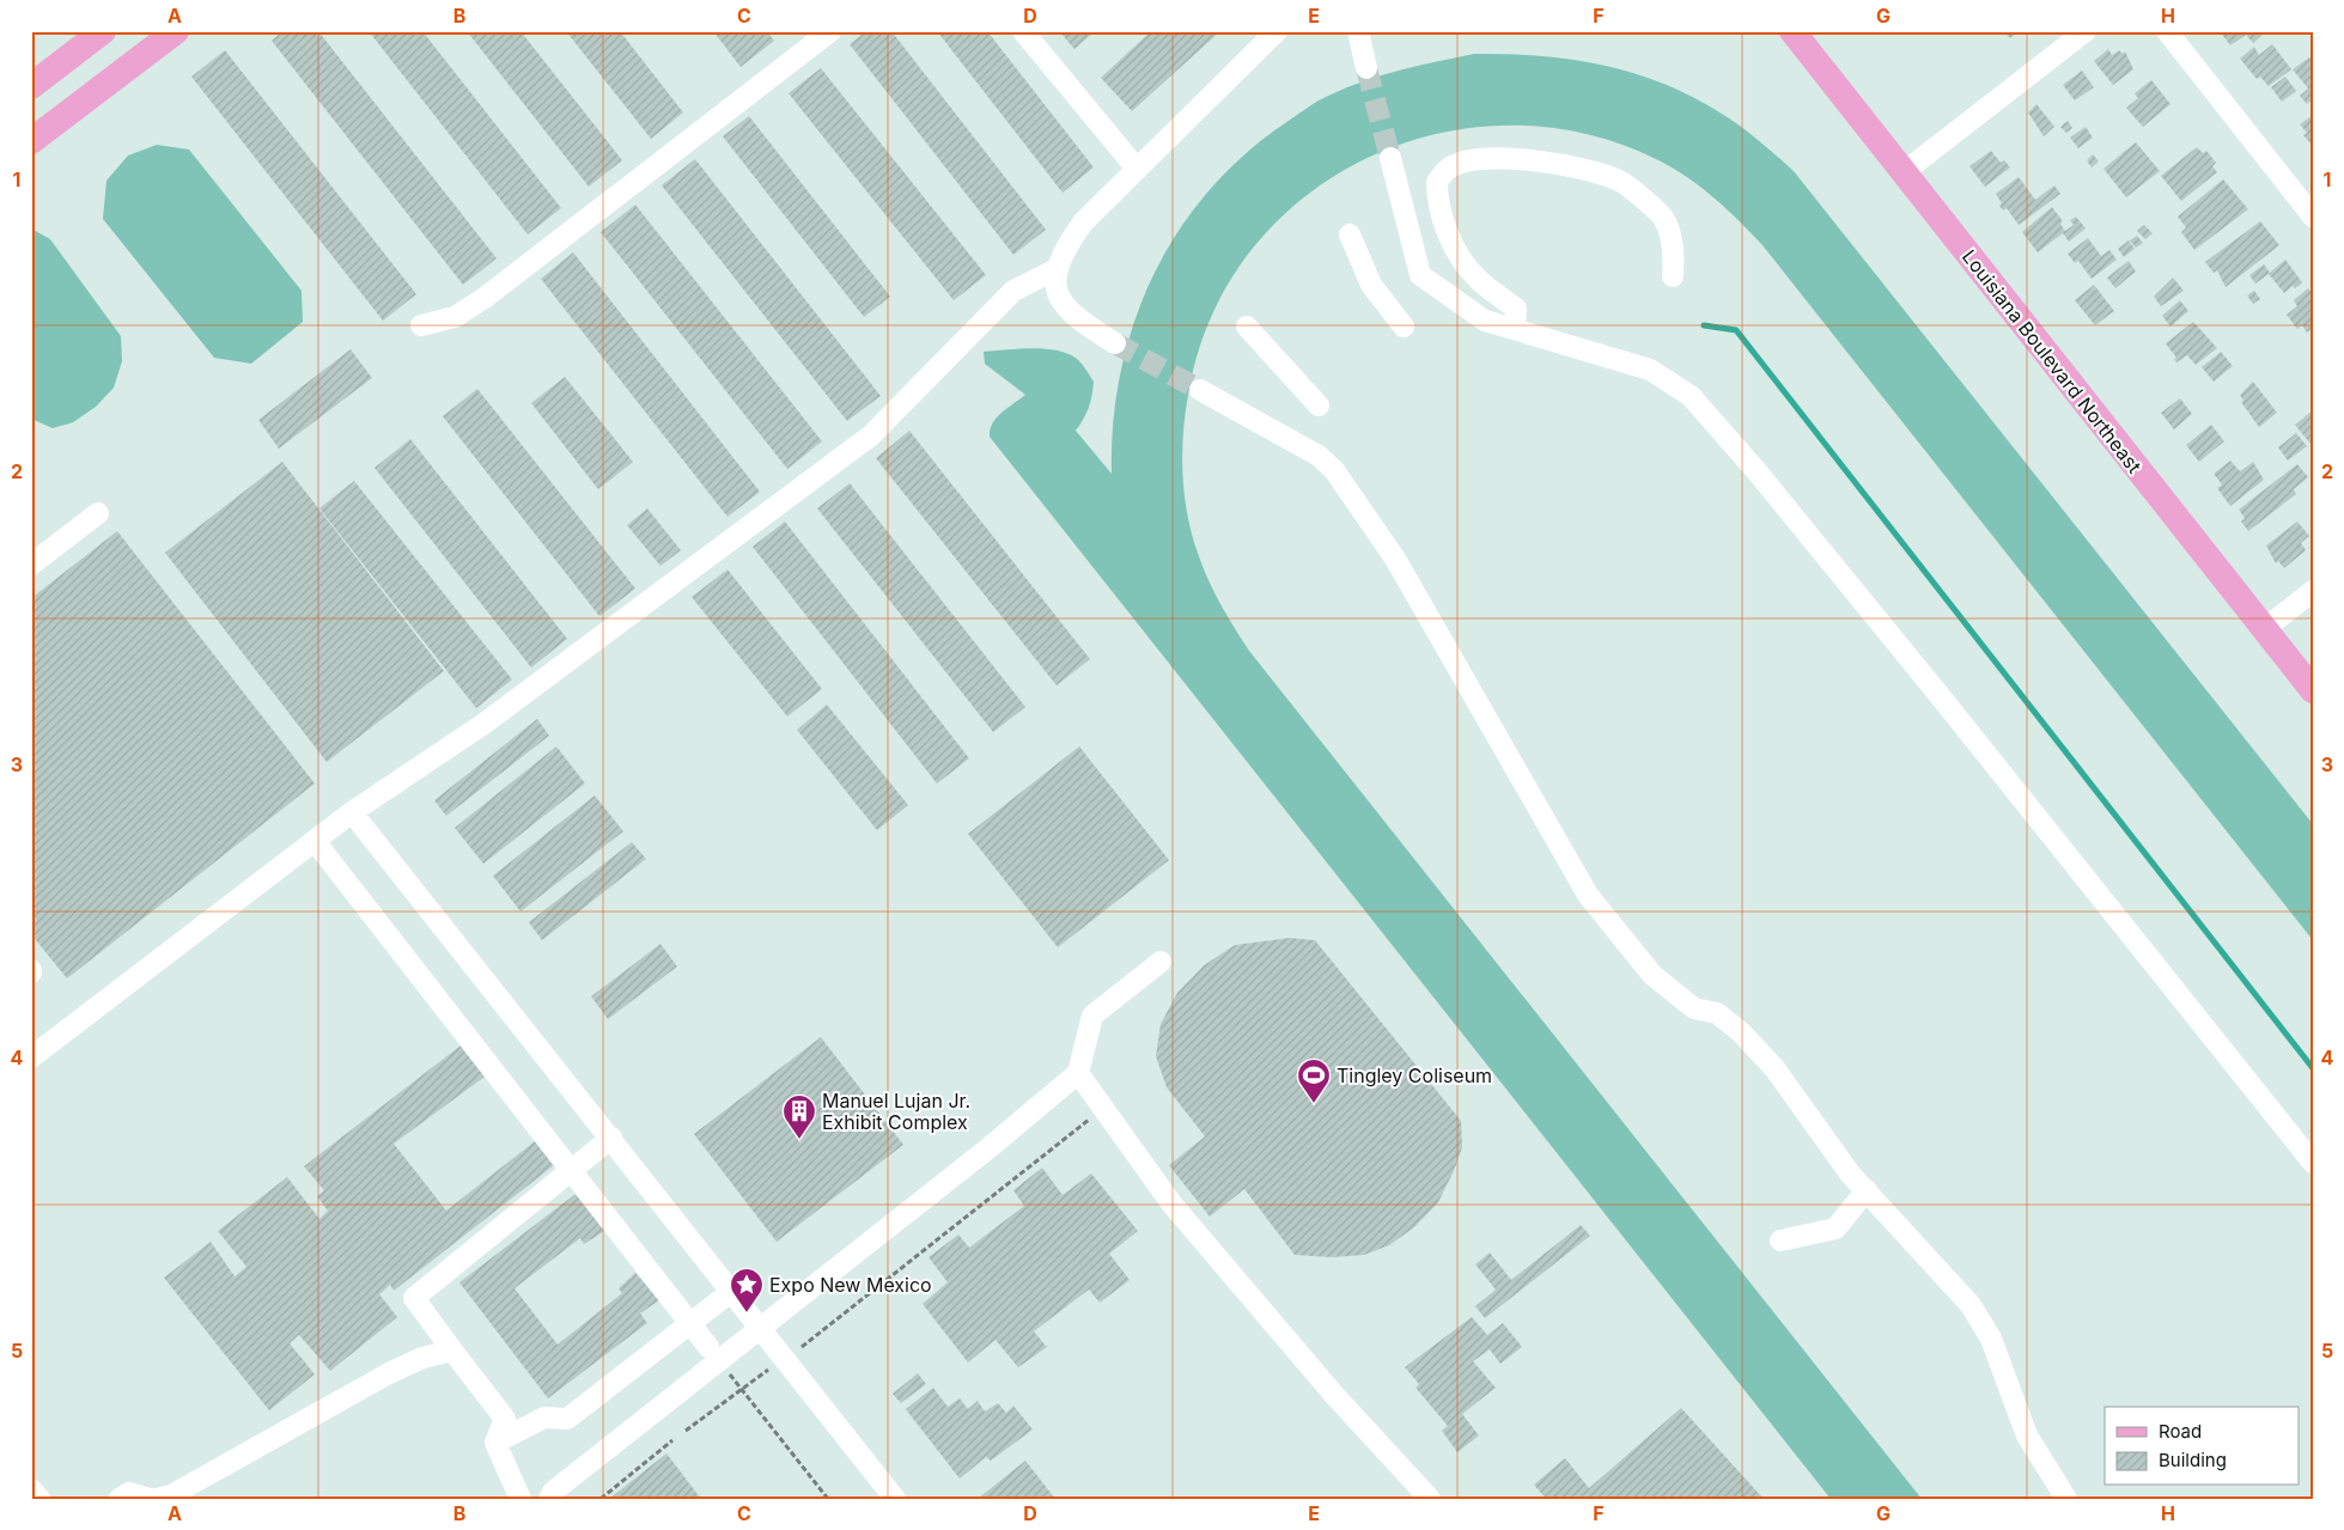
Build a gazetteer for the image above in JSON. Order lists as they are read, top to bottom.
{
  "streets": {
    "main road": ["Louisiana Boulevard Northeast"]
  },
  "places": {
    "sports": ["Tingley Coliseum"],
    "building": ["Manuel Lujan Jr. Exhibit Complex"],
    "place": ["Expo New Mexico"]
  },
  "legend": ["Road", "Building"],
  "grid": {
    "columns": [
      "A",
      "B",
      "C",
      "D",
      "E",
      "F",
      "G",
      "H"
    ],
    "rows": [
      "1",
      "2",
      "3",
      "4",
      "5"
    ]
  }
}
